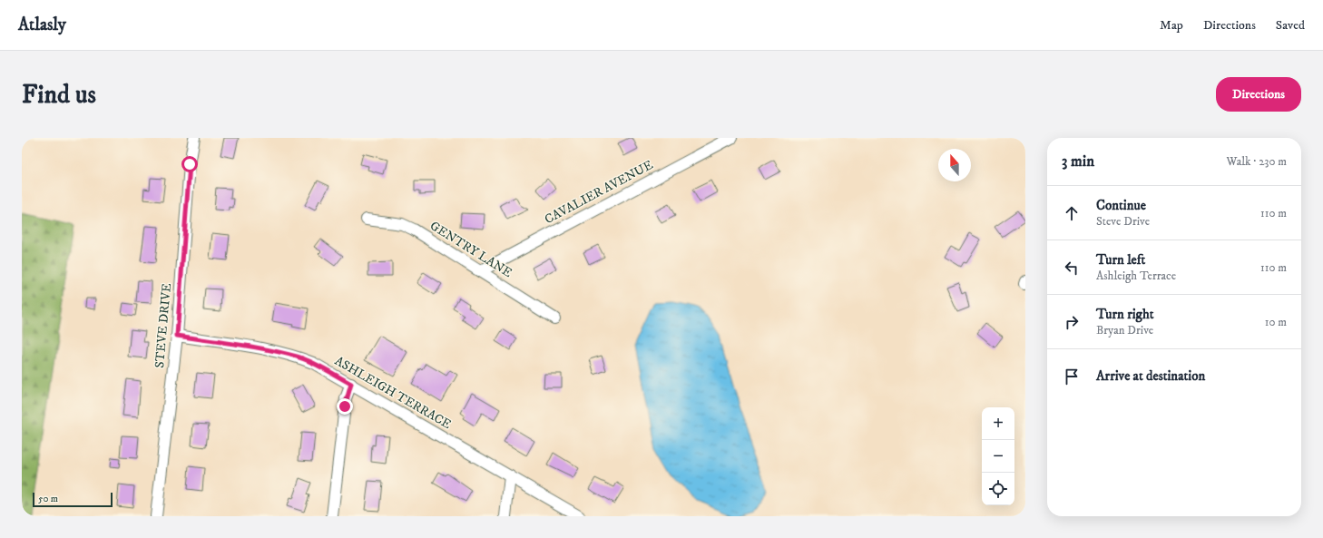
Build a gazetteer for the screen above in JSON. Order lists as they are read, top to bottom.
{
  "streets": {
    "street": [
      "CAVALIER AVENUE",
      "GENTRY LANE",
      "STEVE DRIVE",
      "ASHLEIGH TERRACE"
    ]
  },
  "crossings": [
    ["CAVALIER AVENUE", "GENTRY LANE"],
    ["STEVE DRIVE", "ASHLEIGH TERRACE"]
  ],
  "scale_bar": "50 m",
  "north": "top",
  "page": {
    "header": "Atlasly",
    "nav": ["Map", "Directions", "Saved"],
    "buttons": "Directions",
    "title": "Find us",
    "heading": ["3 min", "Walk · 230 m"],
    "list": [
      ["Continue", "Steve Drive", "110 m"],
      ["Turn left", "Ashleigh Terrace", "110 m"],
      ["Turn right", "Bryan Drive", "10 m"],
      "Arrive at destination"
    ],
    "map_buttons": ["+", "−"],
    "scale": "50 m"
  }
}
